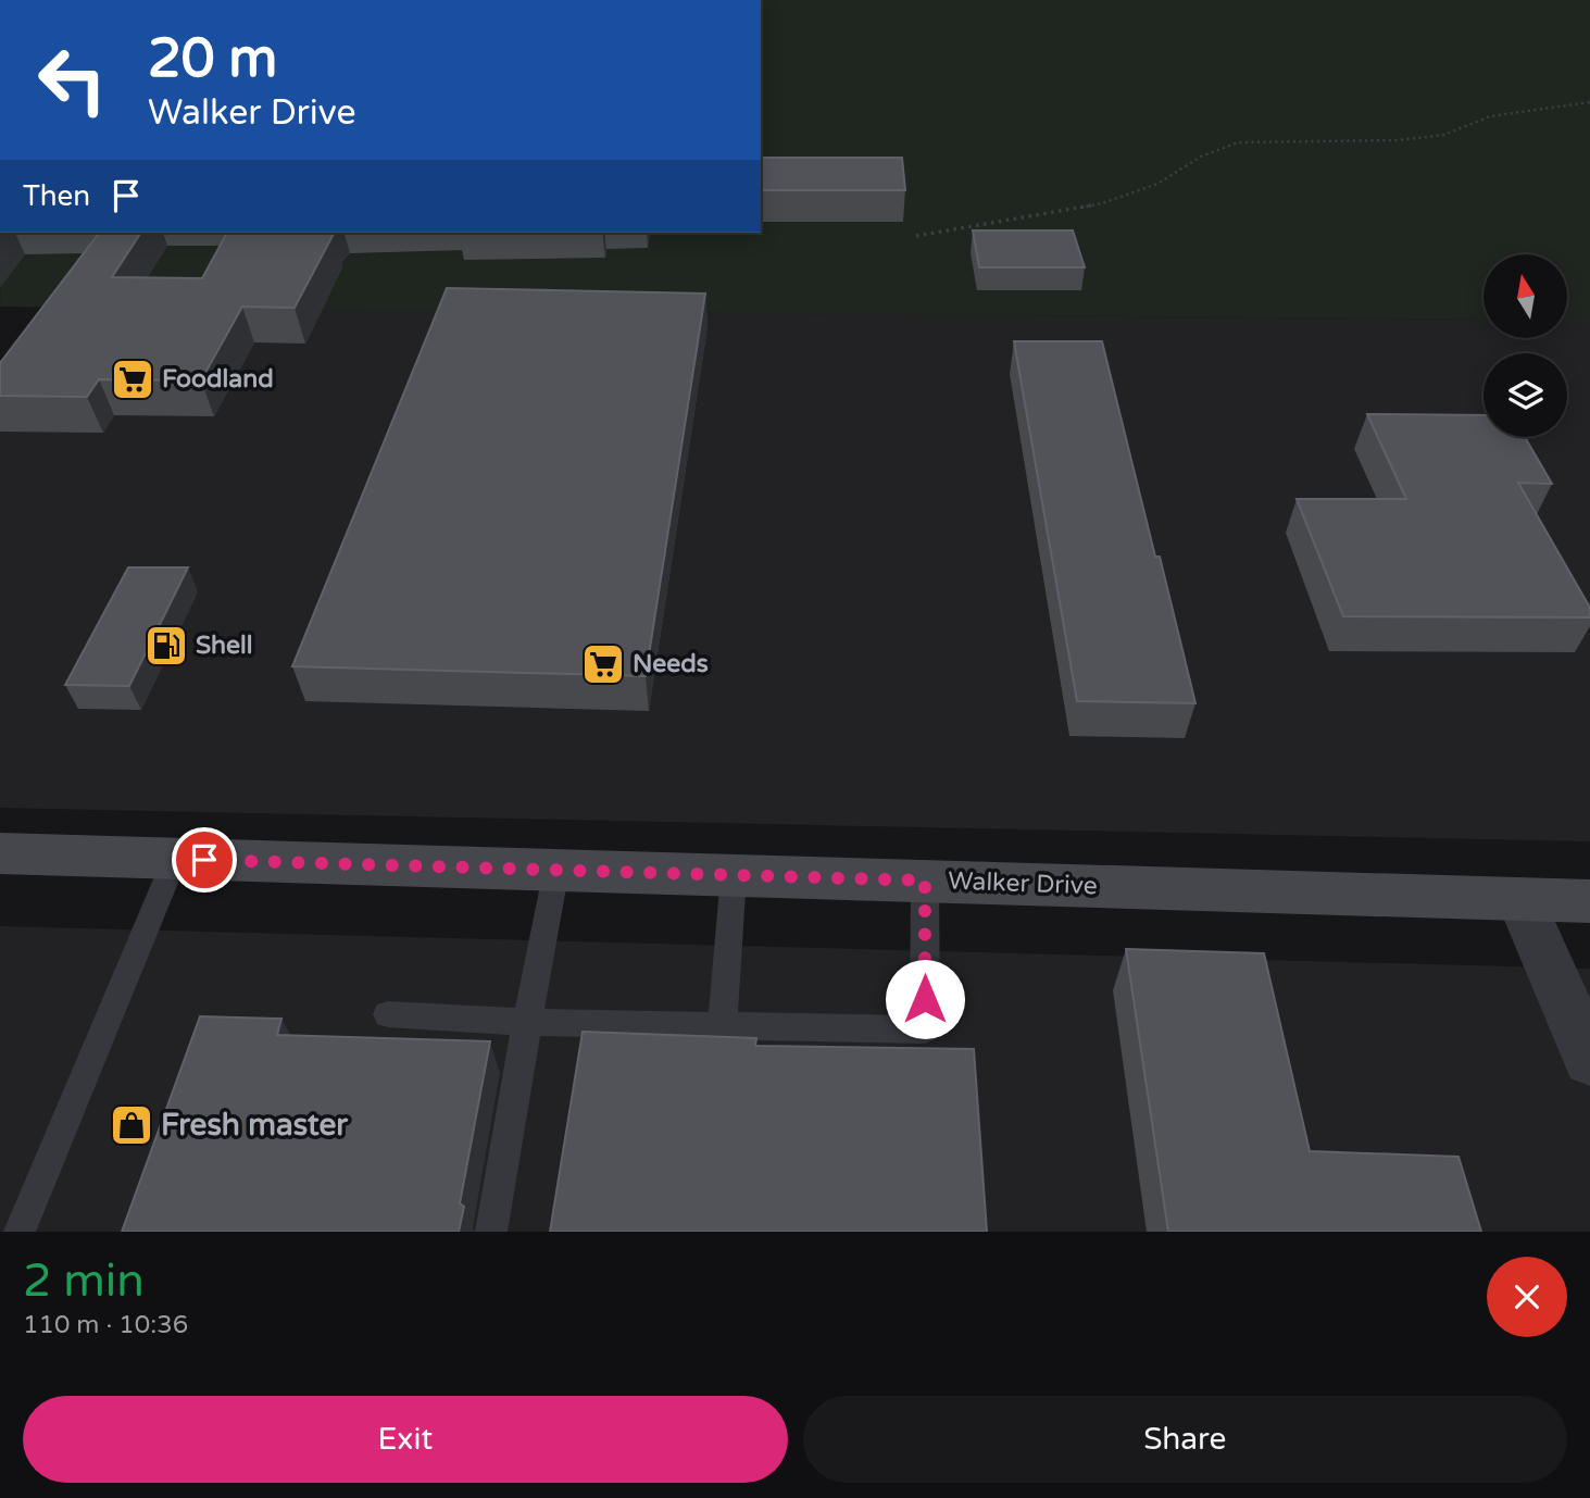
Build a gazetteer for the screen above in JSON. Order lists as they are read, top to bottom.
{
  "streets": {
    "street": ["Walker Drive"]
  },
  "places": {
    "supermarket": ["Foodland", "Needs"],
    "fuel station": ["Shell"],
    "shop": ["Fresh master"]
  },
  "north": "top",
  "page": {
    "turn": ["20 m", "Walker Drive"],
    "then": "Then",
    "heading": ["2 min", "110 m · 10:36"],
    "buttons": ["Exit", "Share"]
  }
}
